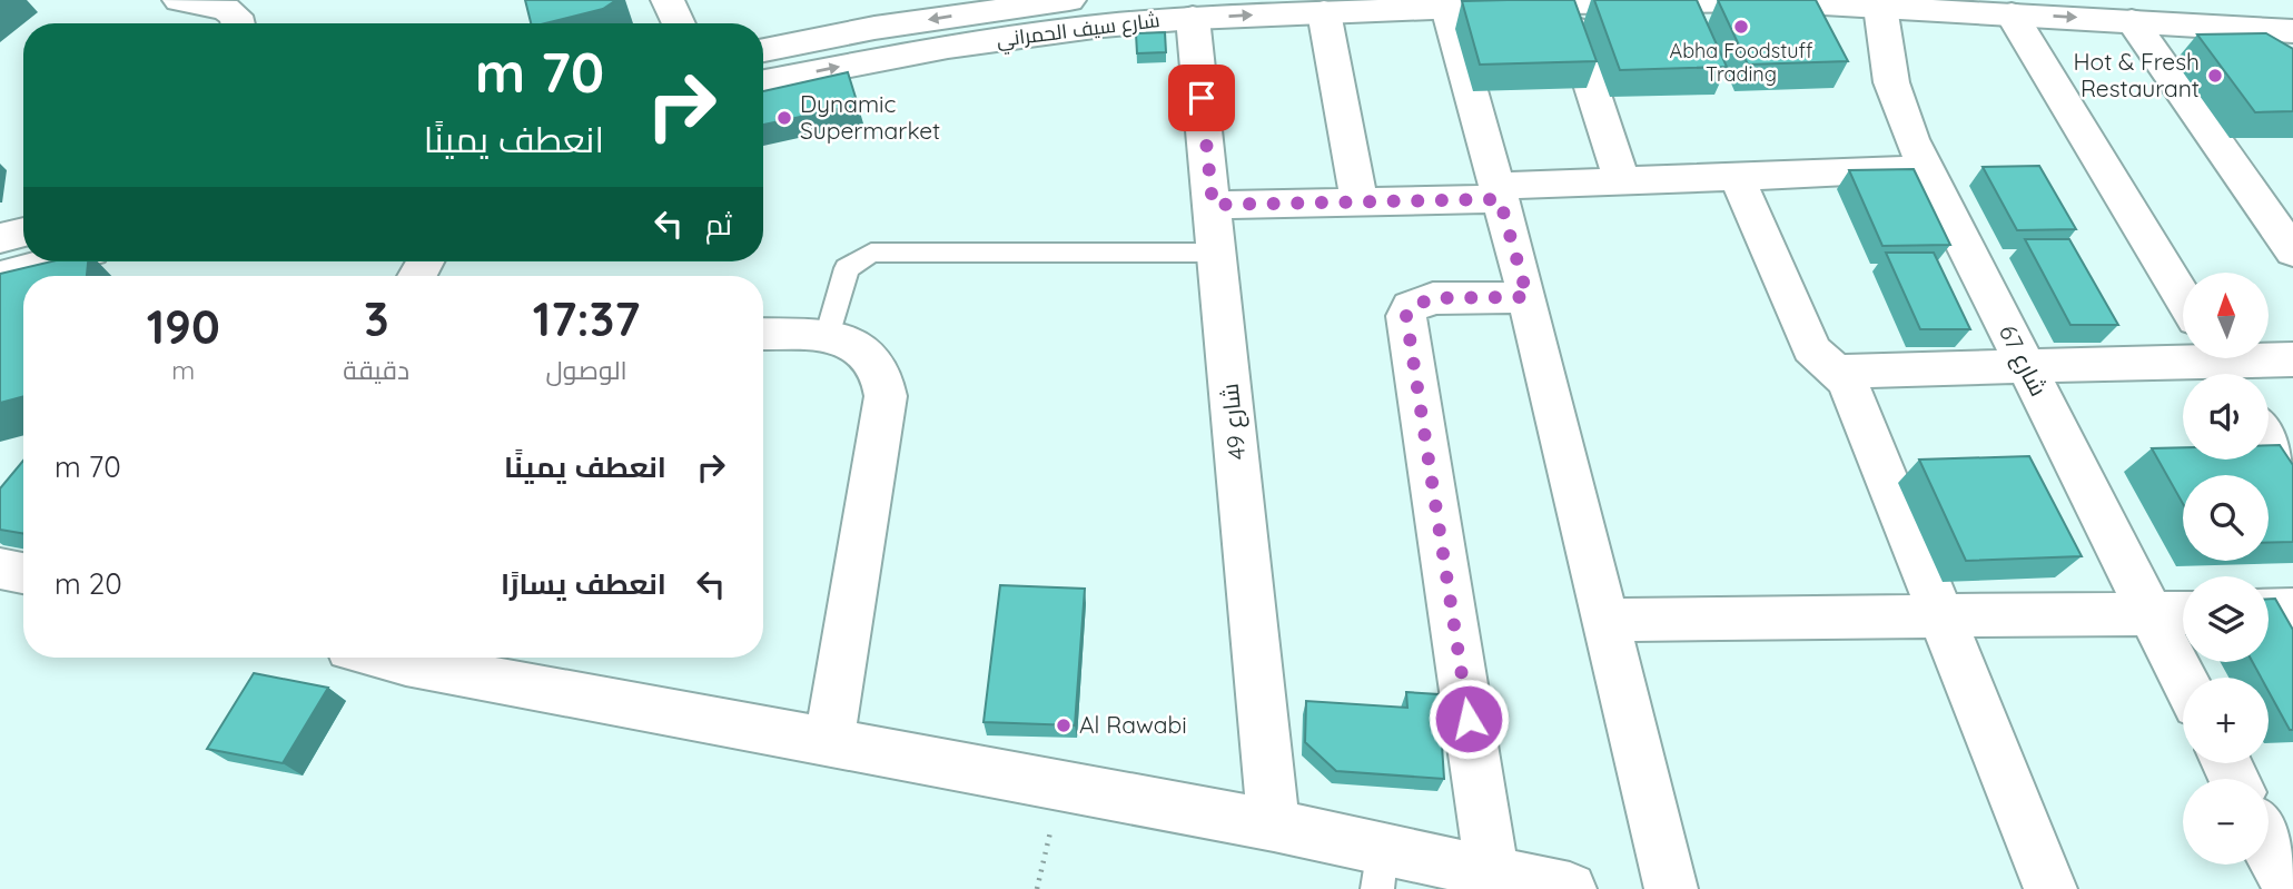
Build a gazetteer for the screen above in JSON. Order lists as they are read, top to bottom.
{
  "streets": {
    "street": ["شارع سيف الحمراني", "شارع 67", "شارع 49"]
  },
  "crossings": [
    ["شارع سيف الحمراني", "شارع 67"],
    ["شارع سيف الحمراني", "شارع 49"]
  ],
  "places": [
    "Abha Foodstuff Trading",
    "Hot & Fresh Restaurant",
    "Dynamic Supermarket",
    "Al Rawabi"
  ],
  "north": "top",
  "page": {
    "turn": ["70 m", "انعطف يمينًا"],
    "then": "ثم",
    "map_buttons": ["+", "−"],
    "eta": [
      "17:37",
      "الوصول",
      "3",
      "دقيقة",
      "190",
      "m"
    ],
    "list": [
      {
        "name": "انعطف يمينًا",
        "value": "70 m"
      },
      {
        "name": "انعطف يسارًا",
        "value": "20 m"
      }
    ]
  }
}
